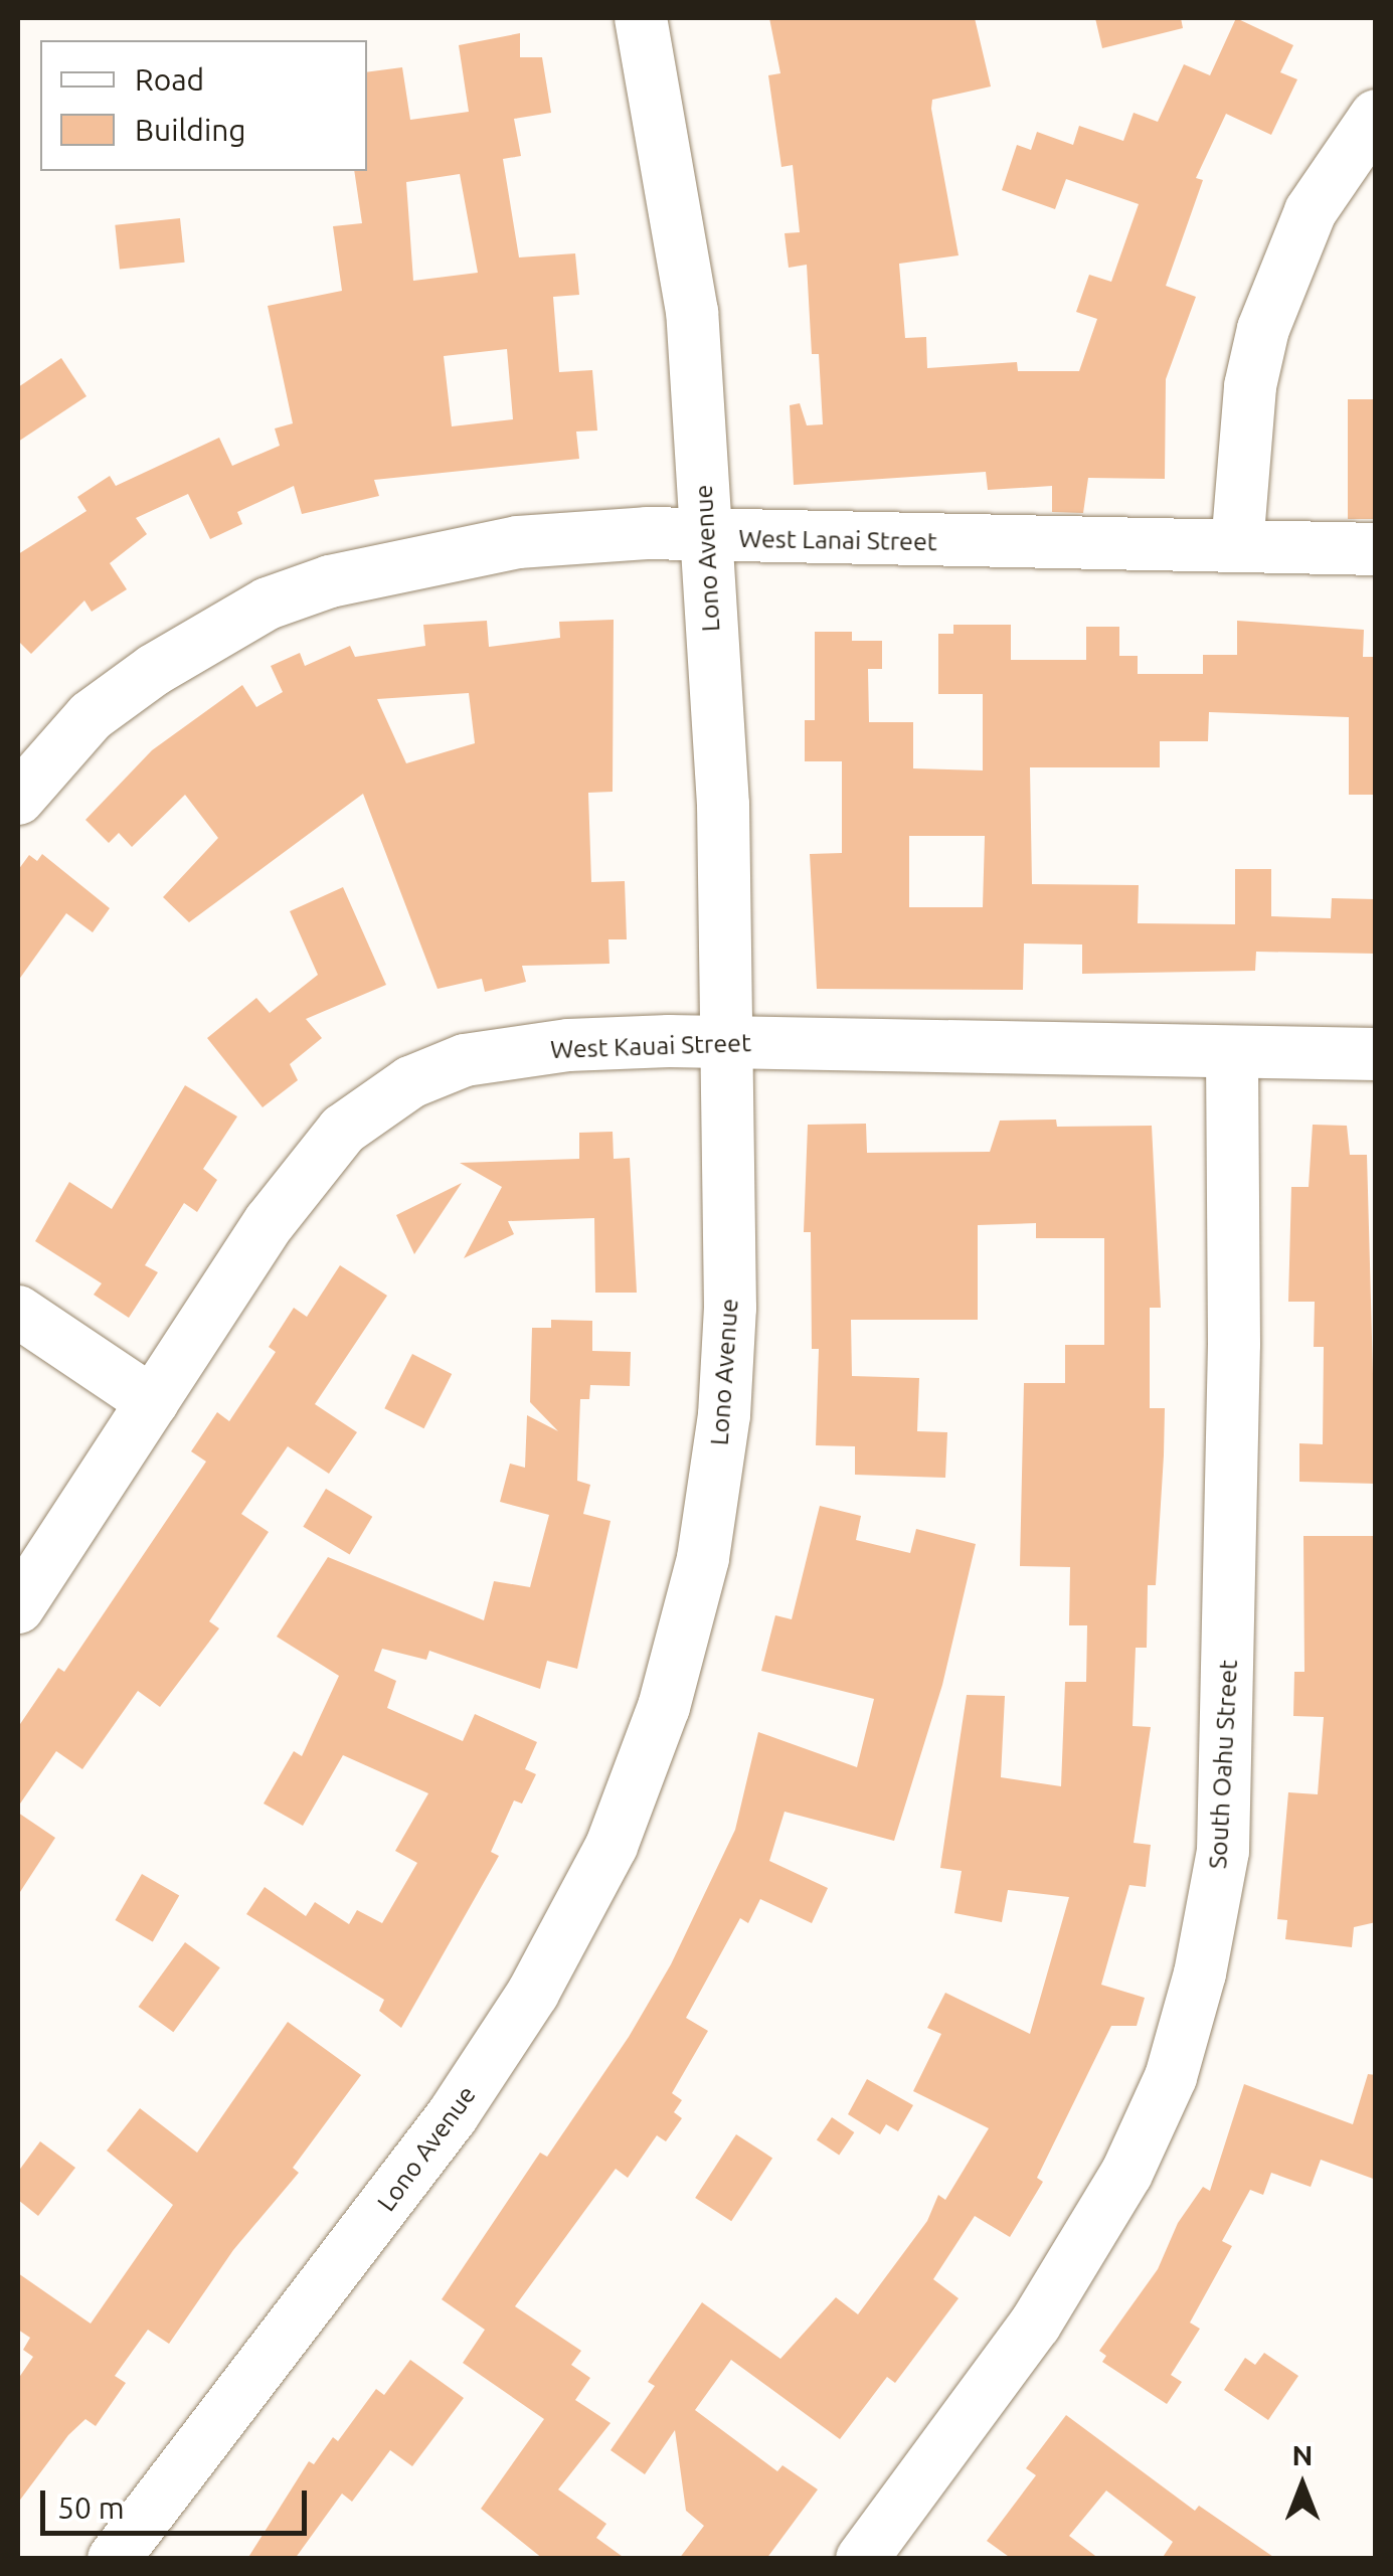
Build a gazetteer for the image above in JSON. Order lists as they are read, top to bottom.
{
  "streets": {
    "street": [
      "West Lanai Street",
      "Lono Avenue",
      "West Kauai Street",
      "South Oahu Street"
    ]
  },
  "crossings": [
    ["West Lanai Street", "Lono Avenue"],
    ["Lono Avenue", "West Kauai Street"],
    ["West Kauai Street", "South Oahu Street"]
  ],
  "legend": ["Road", "Building"],
  "scale_bar": "50 m",
  "north": "top"
}
